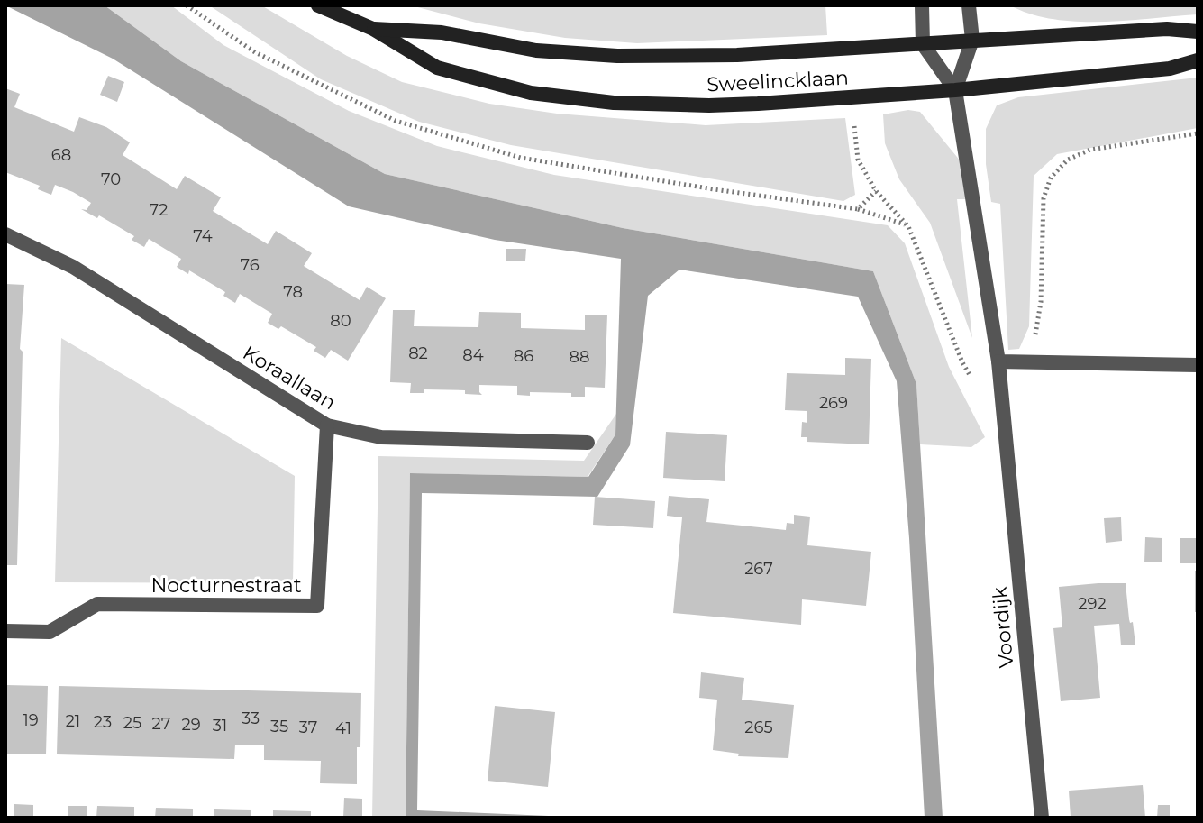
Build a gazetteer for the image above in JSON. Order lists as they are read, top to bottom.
{
  "streets": {
    "main road": ["Sweelincklaan"],
    "street": ["Koraallaan", "Nocturnestraat", "Voordijk"]
  },
  "crossings": [
    ["Sweelincklaan", "Voordijk"],
    ["Koraallaan", "Nocturnestraat"]
  ],
  "house_numbers": [
    "68",
    "70",
    "72",
    "74",
    "76",
    "78",
    "80",
    "82",
    "84",
    "86",
    "88",
    "269",
    "267",
    "292",
    "33",
    "19",
    "21",
    "23",
    "25",
    "27",
    "29",
    "31",
    "35",
    "37",
    "265",
    "41"
  ]
}
